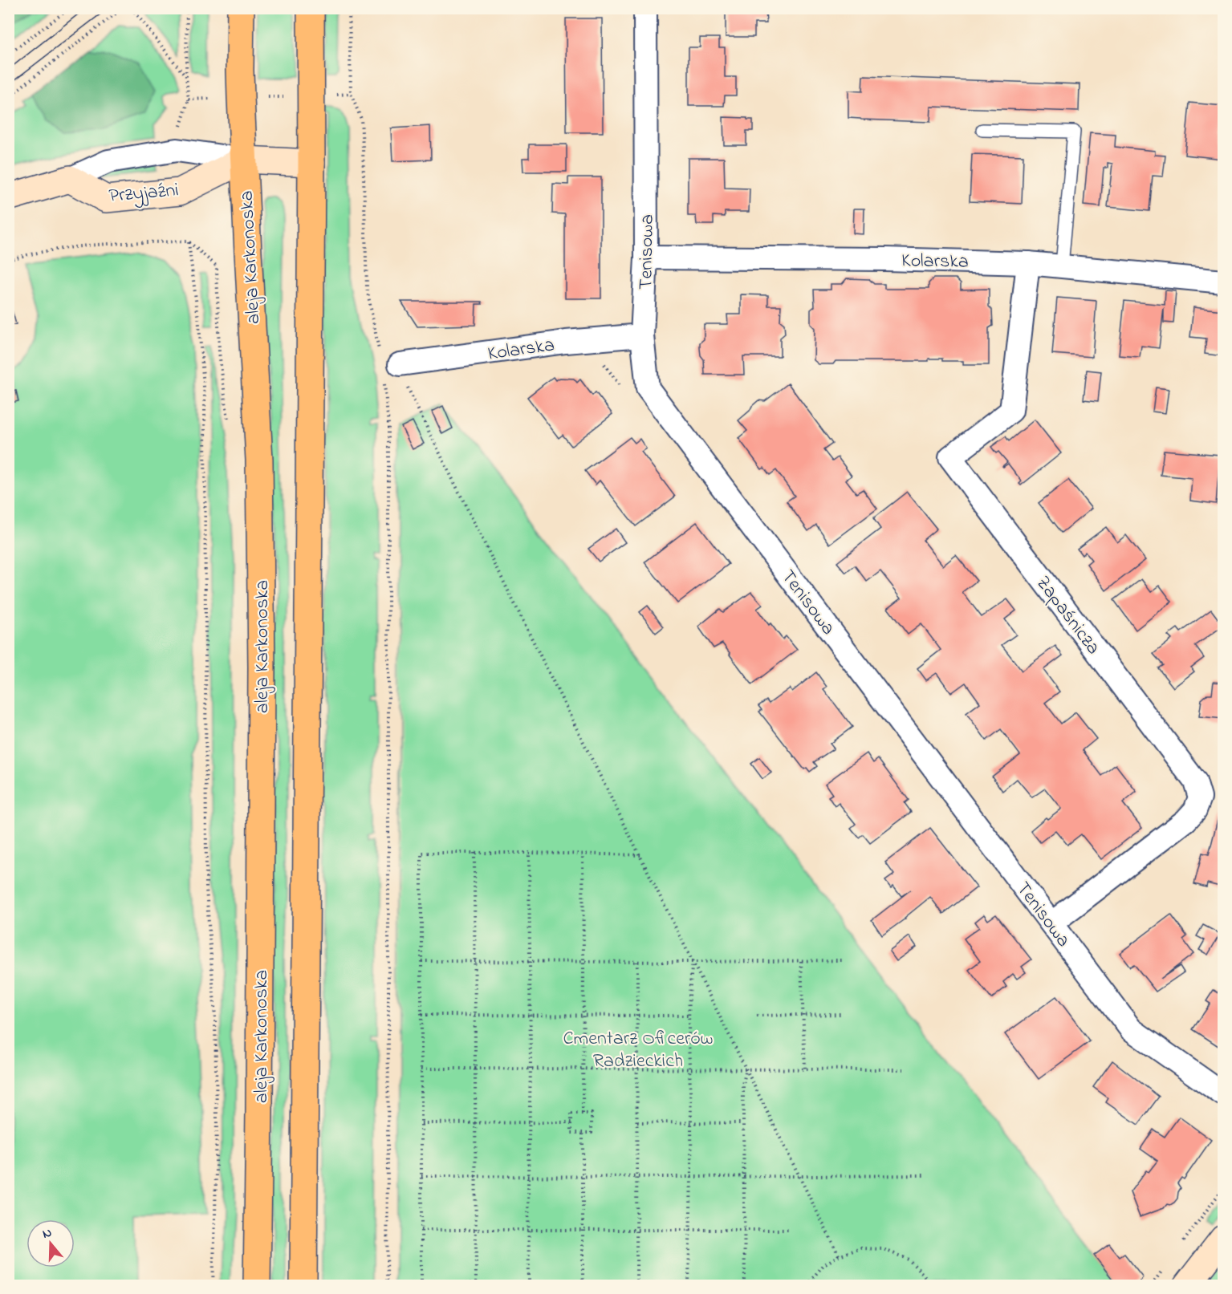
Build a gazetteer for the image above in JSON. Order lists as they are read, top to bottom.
{
  "streets": {
    "main road": ["aleja Karkonoska"],
    "street": [
      "Przyjaźni",
      "Tenisowa",
      "Kolarska",
      "Zapaśnicza"
    ]
  },
  "crossings": [
    ["Przyjaźni", "aleja Karkonoska"],
    ["Tenisowa", "Kolarska"],
    ["Tenisowa", "Zapaśnicza"],
    ["Kolarska", "Zapaśnicza"]
  ],
  "parks": ["Cmentarz Oficerów Radzieckich"],
  "north": "top"
}
